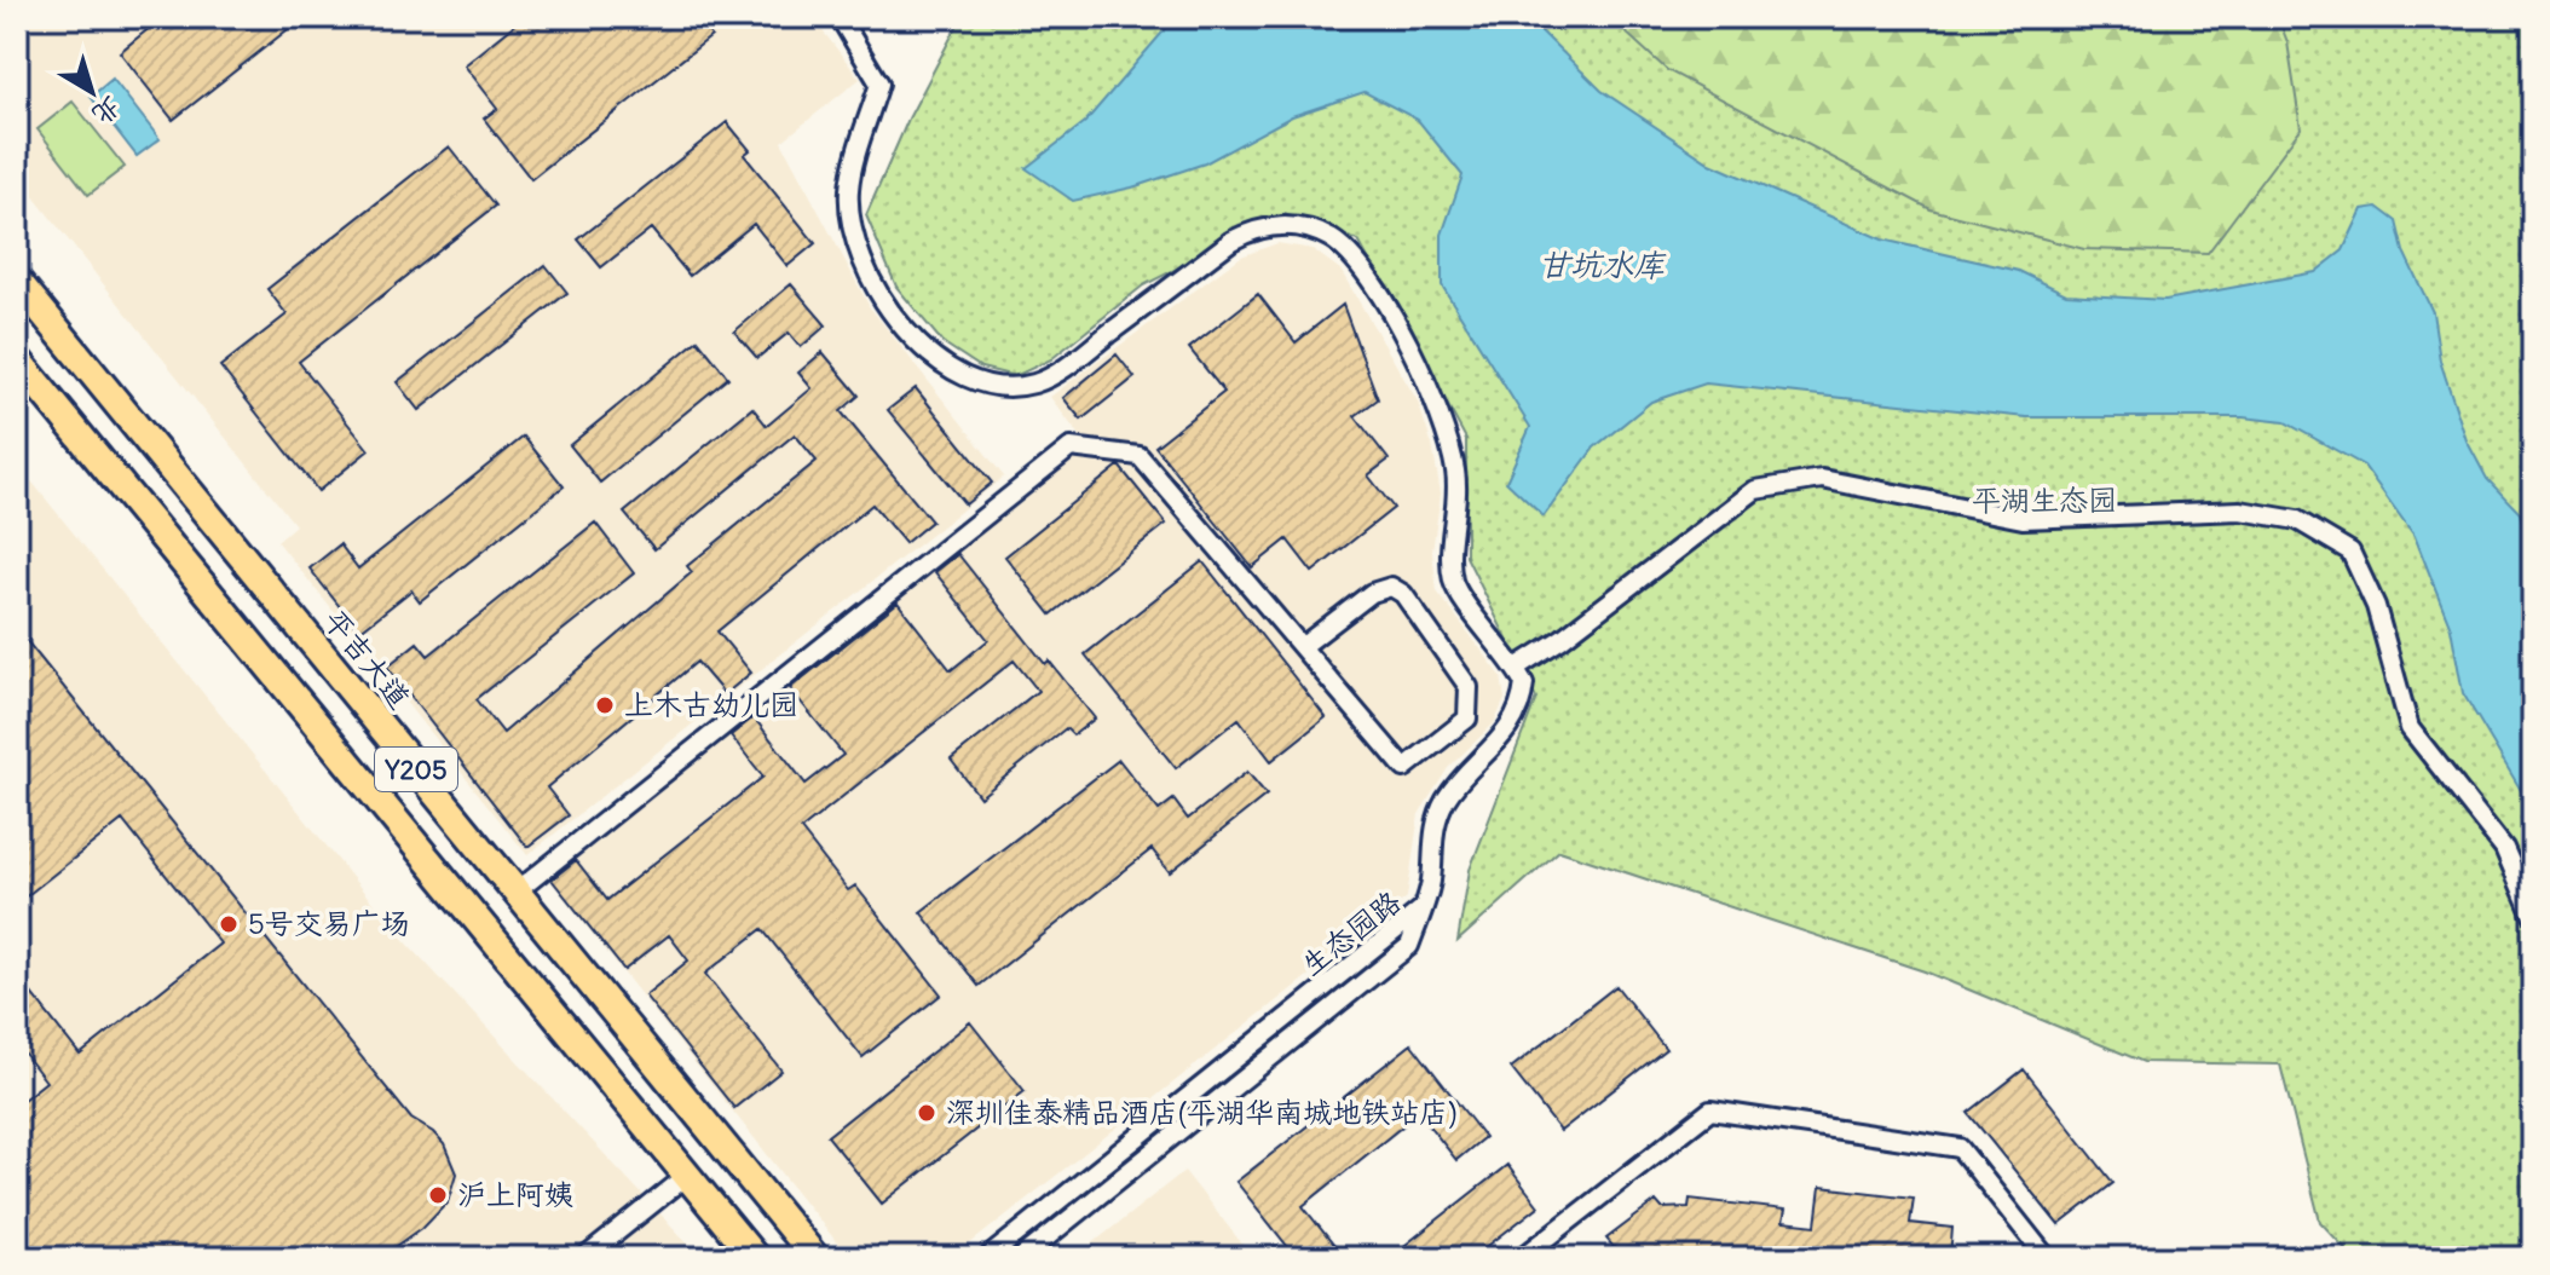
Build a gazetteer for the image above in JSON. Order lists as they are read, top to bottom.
{
  "streets": {
    "main road": ["平吉大道", "Y205"],
    "street": ["生态园路"]
  },
  "water": ["甘坑水库"],
  "parks": ["平湖生态园"],
  "places": [
    "上木古幼儿园",
    "5号交易广场",
    "深圳佳泰精品酒店(平湖华南城地铁站店)",
    "沪上阿姨"
  ],
  "north": "bottom right"
}
